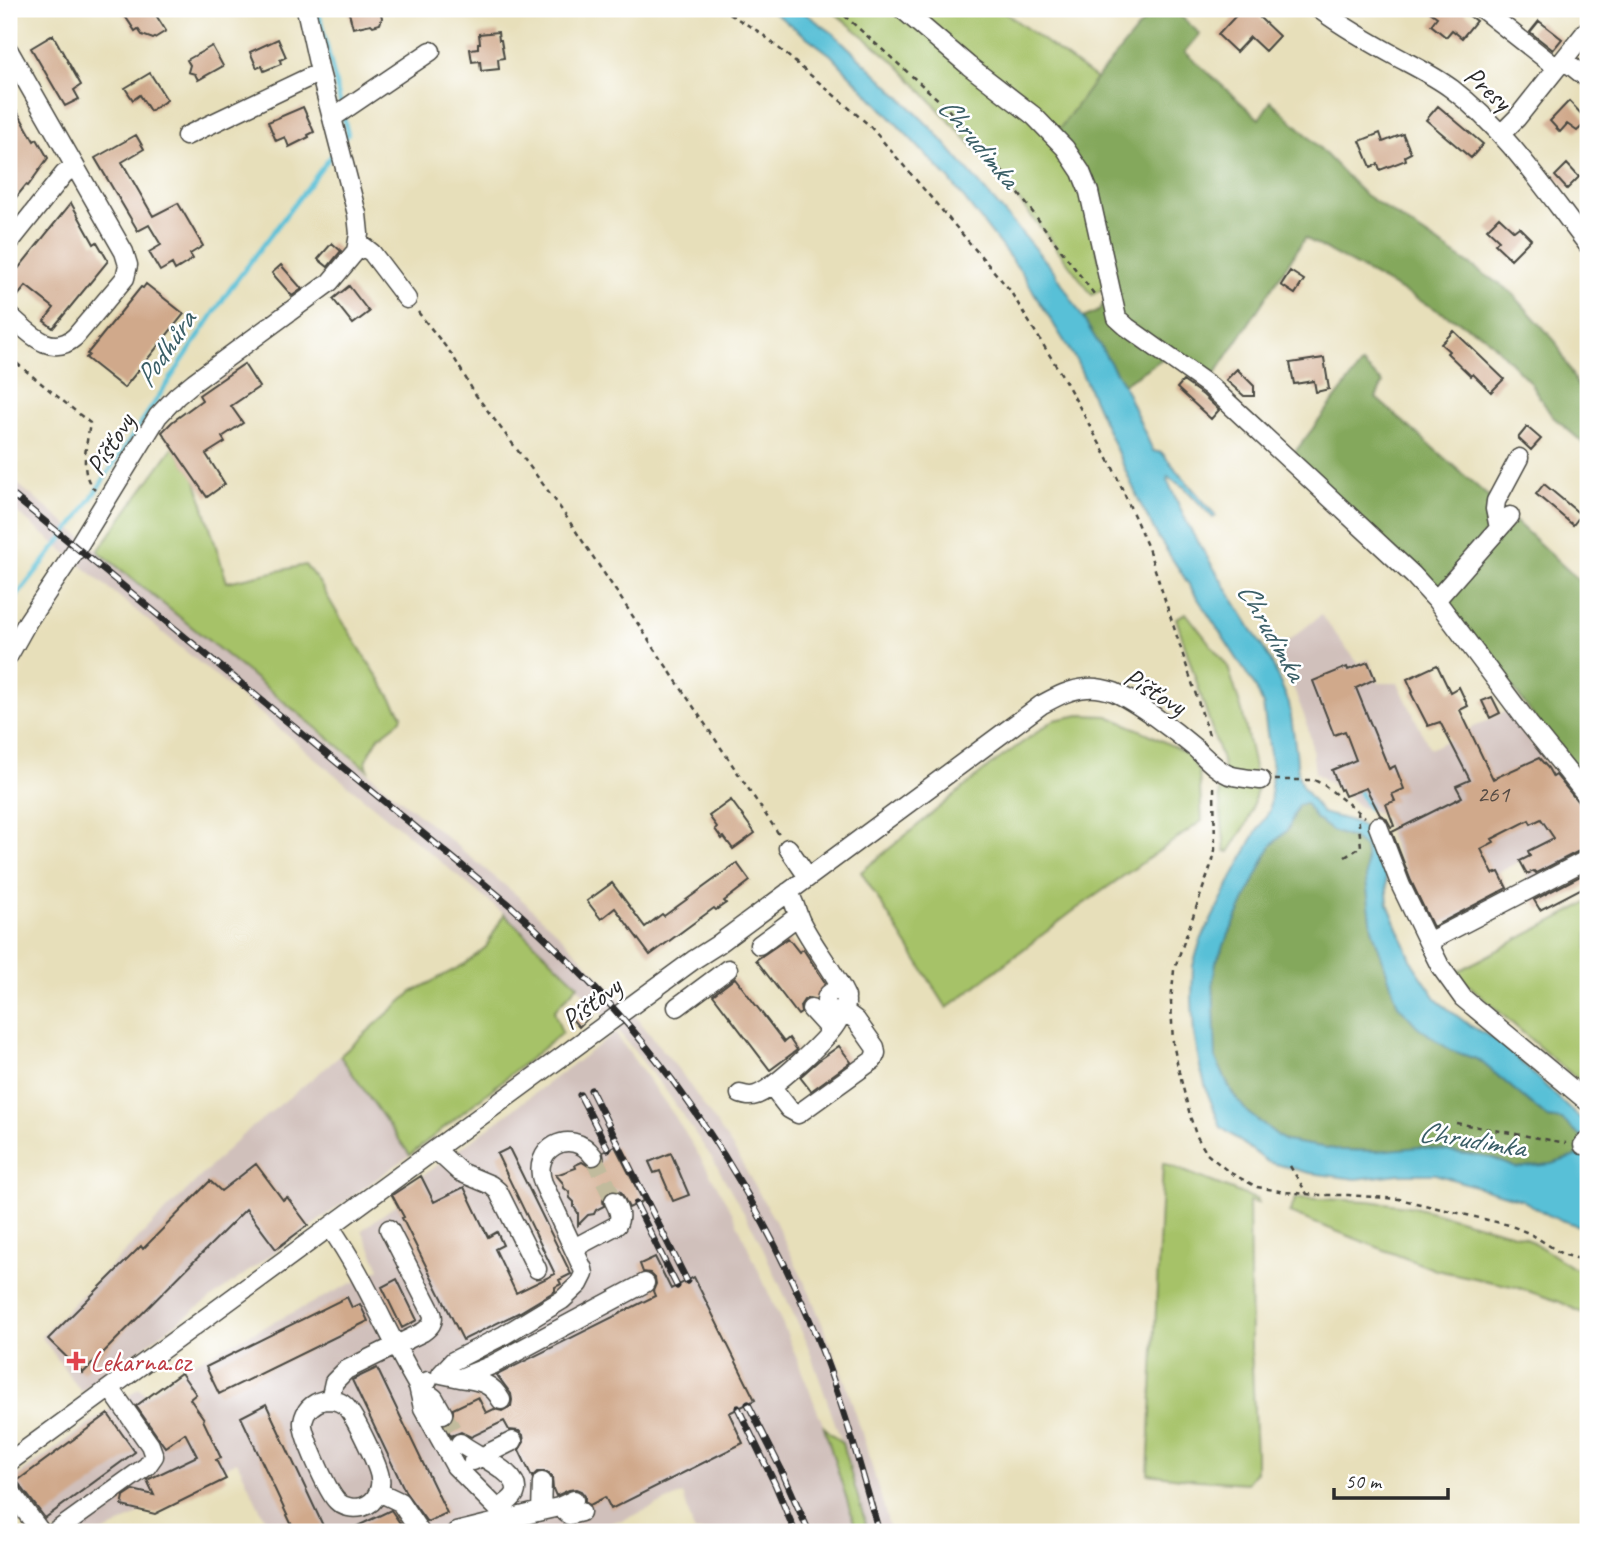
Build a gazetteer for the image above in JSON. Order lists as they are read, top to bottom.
{
  "streets": {
    "street": ["Presy", "Píšťovy"]
  },
  "water": ["Chrudimka", "Podhůra"],
  "places": {
    "health": ["Lekarna.cz"]
  },
  "house_numbers": ["261"],
  "scale_bar": "50 m"
}
